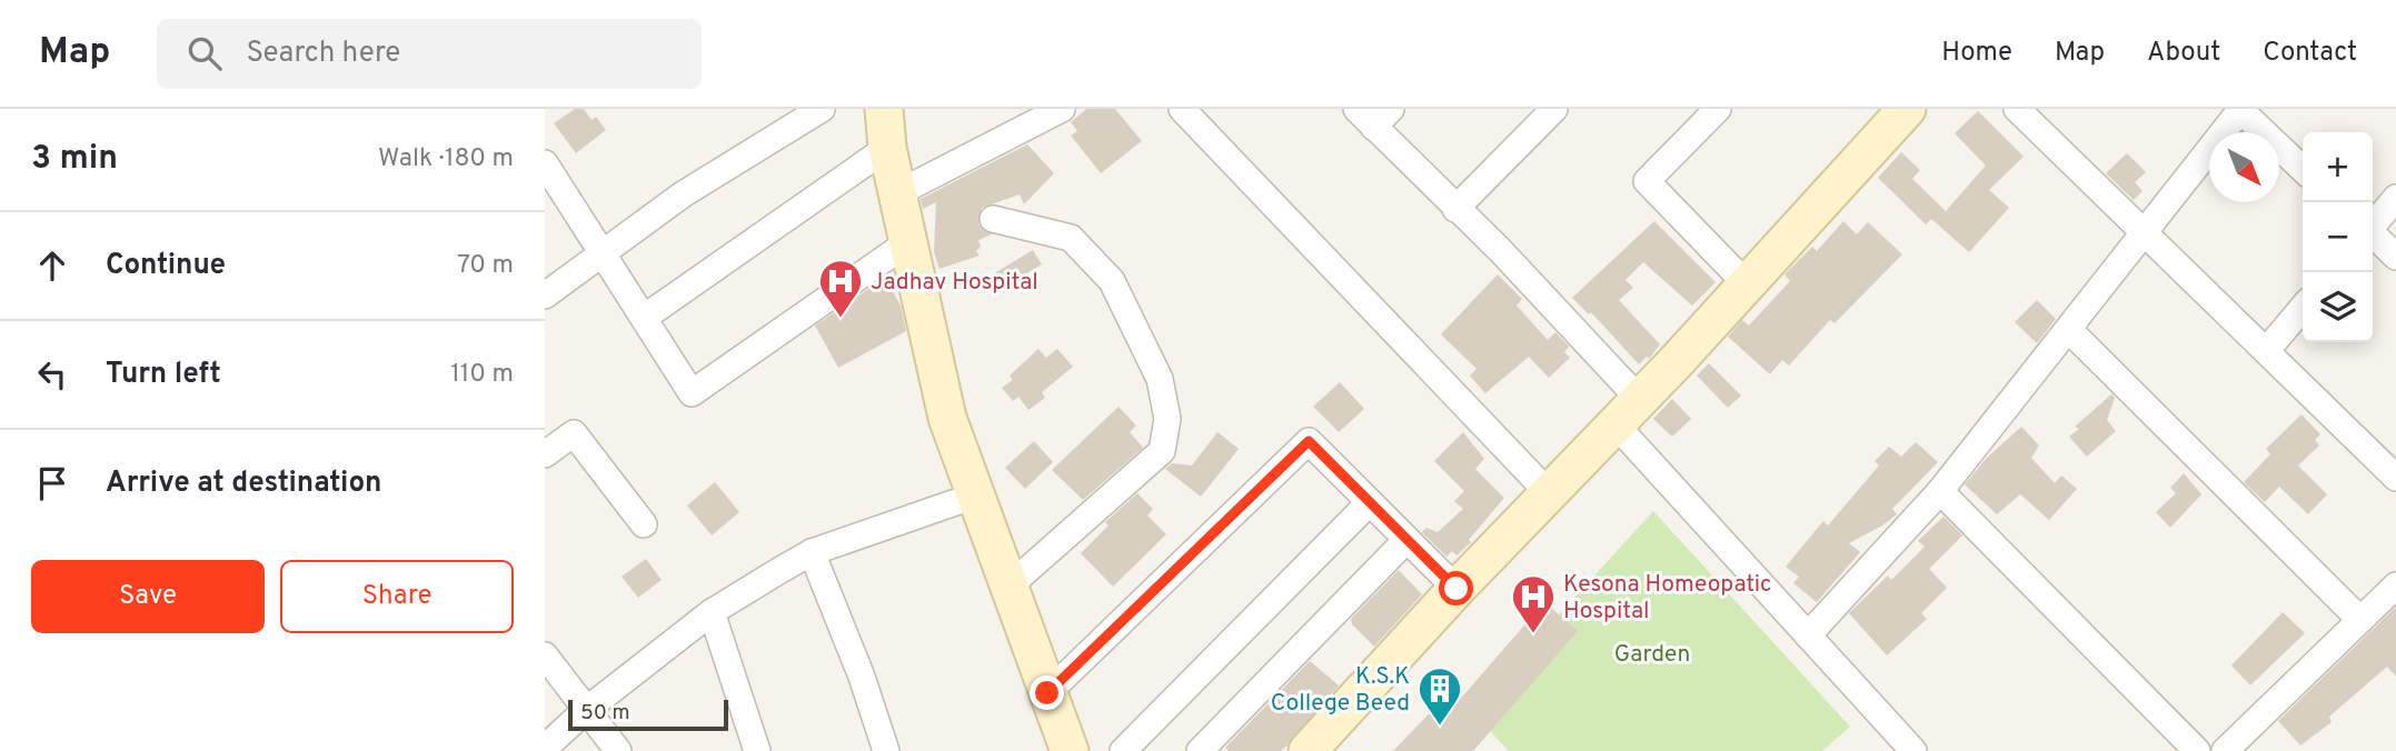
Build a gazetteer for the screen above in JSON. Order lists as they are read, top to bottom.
{
  "parks": ["Garden"],
  "places": {
    "hospital": ["Jadhav Hospital", "Kesona Homeopatic Hospital"],
    "building": ["K.S.K College Beed"]
  },
  "scale_bar": "50 m",
  "north": "bottom right",
  "page": {
    "header": "Map",
    "search": "Search here",
    "nav": [
      "Home",
      "Map",
      "About",
      "Contact"
    ],
    "heading": ["3 min", "Walk · 180 m"],
    "map_buttons": ["+", "−"],
    "list": [
      ["Continue", "70 m"],
      ["Turn left", "110 m"],
      "Arrive at destination"
    ],
    "buttons": ["Save", "Share"],
    "scale": "50 m"
  }
}
